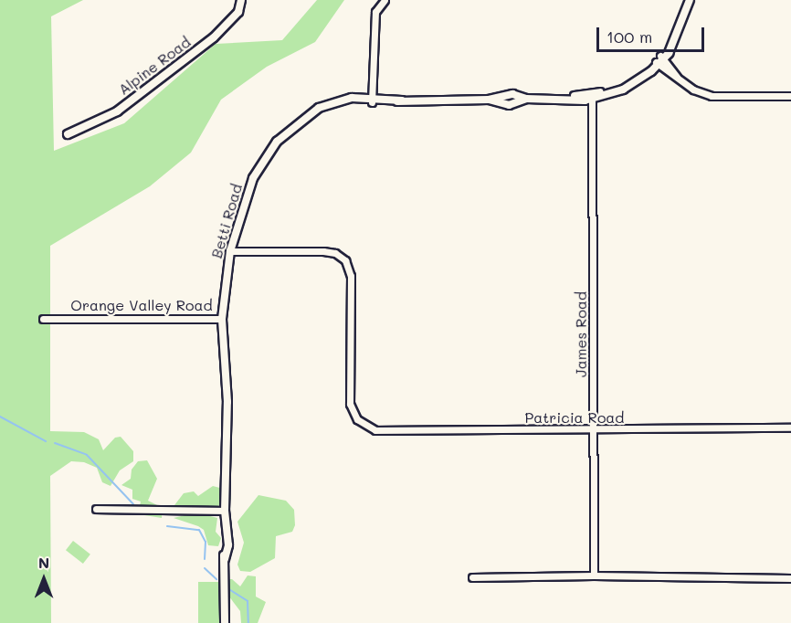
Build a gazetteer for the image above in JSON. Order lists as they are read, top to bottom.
{
  "streets": {
    "street": [
      "Alpine Road",
      "Betti Road",
      "Orange Valley Road",
      "James Road",
      "Patricia Road"
    ]
  },
  "crossings": [
    ["Betti Road", "Orange Valley Road"],
    ["Betti Road", "James Road"],
    ["Betti Road", "Patricia Road"],
    ["James Road", "Patricia Road"]
  ],
  "scale_bar": "100 m",
  "north": "top"
}
